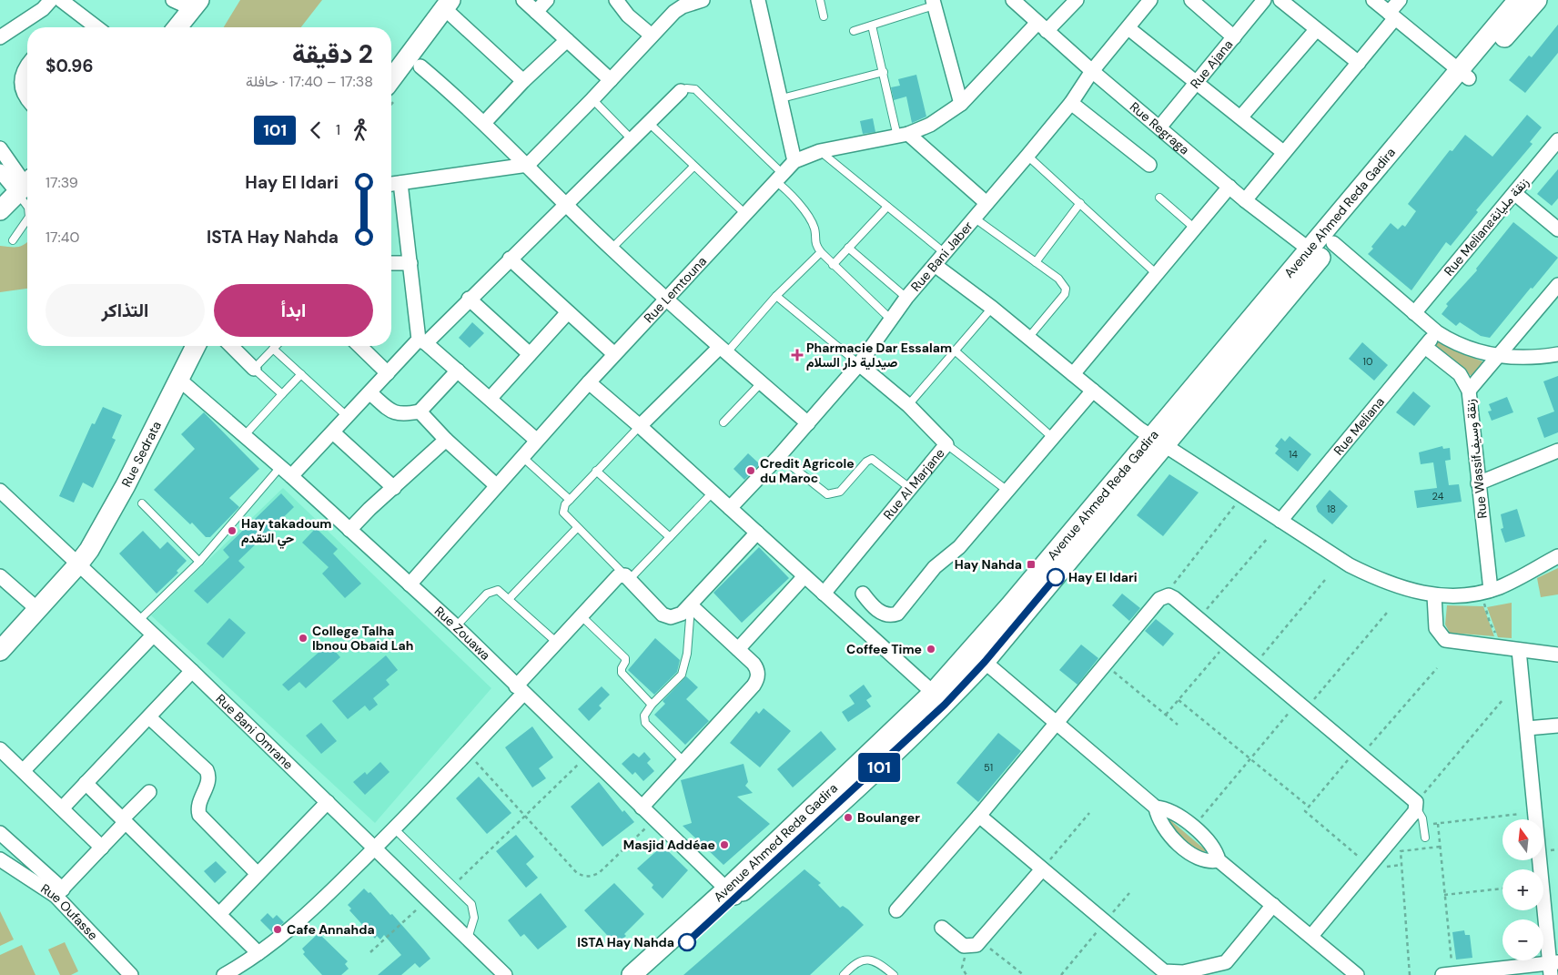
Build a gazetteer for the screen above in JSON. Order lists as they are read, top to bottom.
{
  "streets": {
    "main road": ["Avenue Ahmed Reda Gadira", "Rue Sedrata"],
    "street": [
      "Rue Ajana",
      "Rue Regraga",
      "Rue Melianaزنقة مليانة",
      "Rue Bani Jaber",
      "Rue Lemtouna",
      "Rue Meliana",
      "Rue Wassifزنقة وسيف",
      "Rue Al Marjane",
      "Rue Zouawa",
      "Rue Bani Omrane",
      "Rue Oufasse"
    ]
  },
  "crossings": [
    ["Rue Ajana", "Rue Regraga"],
    ["Rue Regraga", "Avenue Ahmed Reda Gadira"],
    ["Rue Regraga", "Rue Bani Jaber"],
    ["Rue Regraga", "Rue Lemtouna"],
    ["Avenue Ahmed Reda Gadira", "Rue Zouawa"],
    ["Rue Bani Jaber", "Rue Al Marjane"],
    ["Rue Lemtouna", "Rue Zouawa"],
    ["Rue Meliana", "Rue Wassifزنقة وسيف"],
    ["Rue Sedrata", "Rue Zouawa"],
    ["Rue Sedrata", "Rue Bani Omrane"]
  ],
  "places": {
    "health": ["Pharmacie Dar Essalam صيدلية دار السلام"],
    "other": [
      "Credit Agricole du Maroc",
      "Hay takadoum حي التقدم",
      "Hay El Idari",
      "College Talha Ibnou Obaid Lah",
      "Coffee Time",
      "Boulanger",
      "Masjid Addéae",
      "Cafe Annahda",
      "ISTA Hay Nahda"
    ],
    "transit": ["Hay Nahda"]
  },
  "lines": ["bus line 101"],
  "house_numbers": [
    "10",
    "14",
    "24",
    "18",
    "51"
  ],
  "north": "top",
  "page": {
    "on_map": "101",
    "heading": ["2 دقيقة", "17:38 – 17:40 · حافلة", "$0.96"],
    "legs": ["1", "101"],
    "list": [
      {
        "name": "Hay El Idari",
        "value": "17:39"
      },
      {
        "name": "ISTA Hay Nahda",
        "value": "17:40"
      }
    ],
    "buttons": ["ابدأ", "التذاكر"],
    "map_buttons": ["+", "−"]
  }
}
